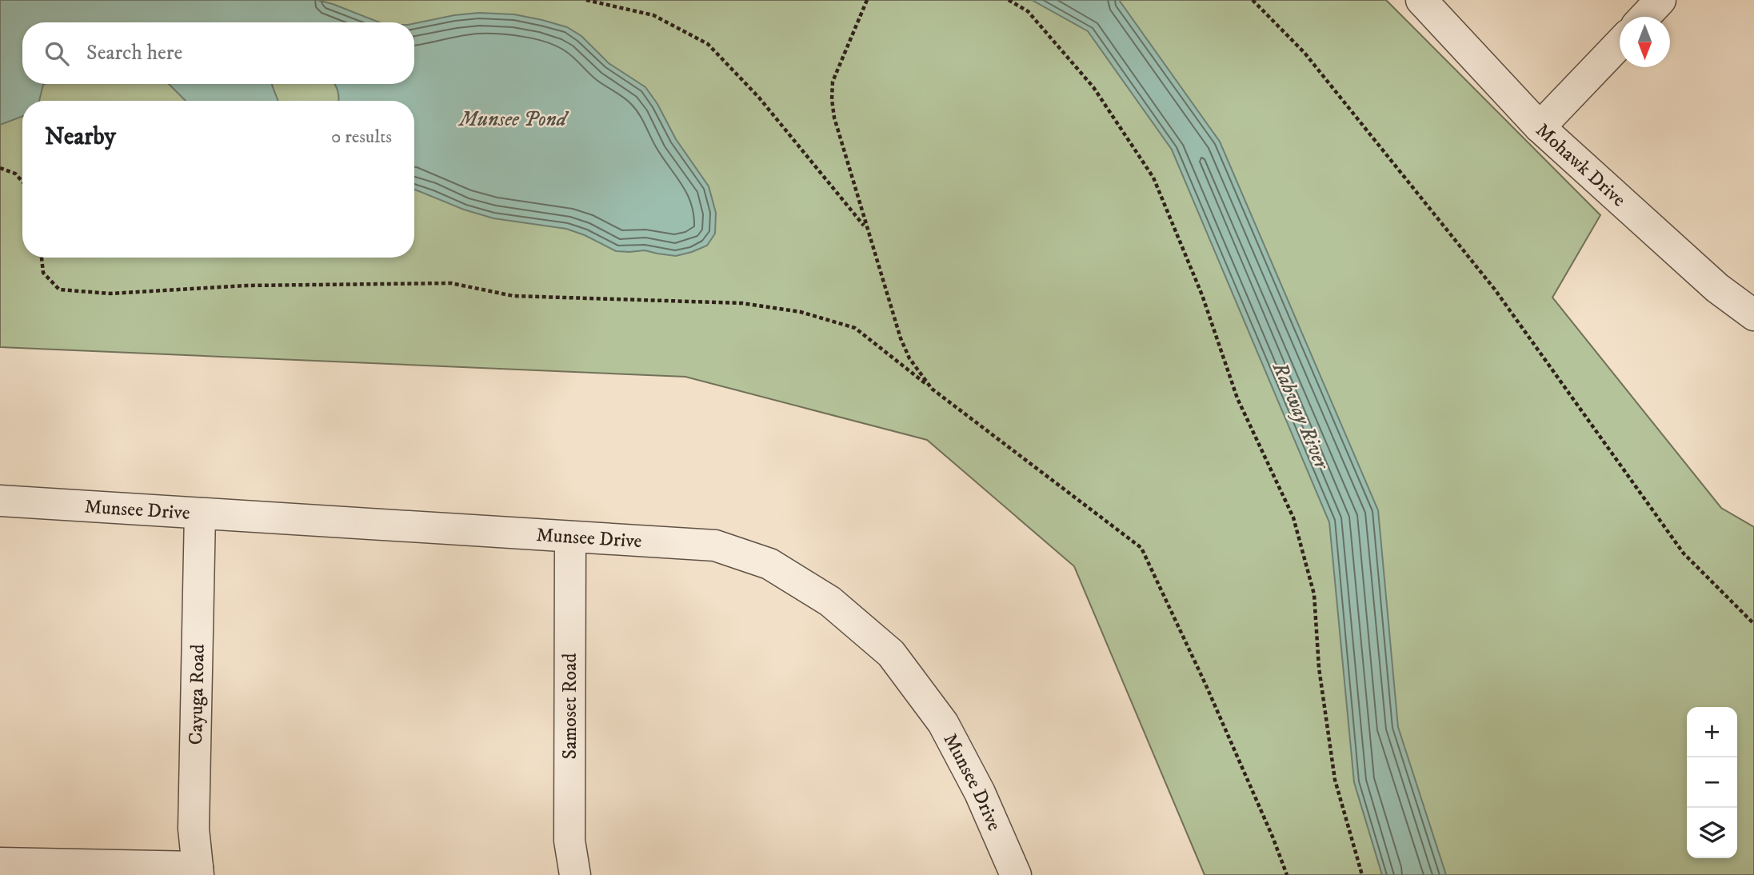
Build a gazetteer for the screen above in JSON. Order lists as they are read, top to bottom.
{
  "streets": {
    "street": [
      "Mohawk Drive",
      "Munsee Drive",
      "Cayuga Road",
      "Samoset Road"
    ]
  },
  "crossings": [
    ["Munsee Drive", "Cayuga Road"],
    ["Munsee Drive", "Samoset Road"]
  ],
  "water": ["Munsee Pond", "Rahway River"],
  "north": "bottom",
  "page": {
    "search": "Search here",
    "heading": ["Nearby", "0 results"],
    "map_buttons": ["+", "−"]
  }
}
